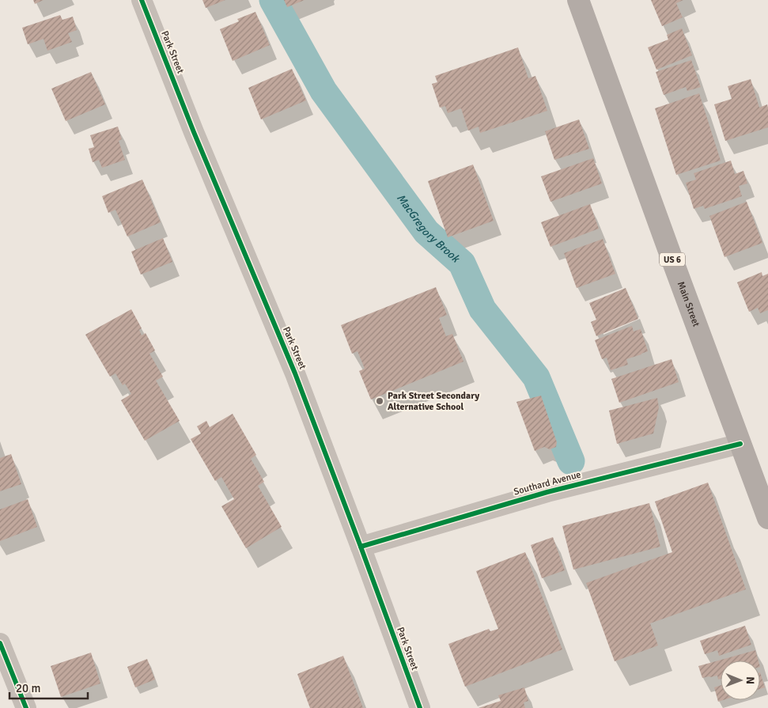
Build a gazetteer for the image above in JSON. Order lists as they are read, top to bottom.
{
  "streets": {
    "main road": ["US 6", "Main Street"],
    "street": ["Park Street", "Southard Avenue"]
  },
  "crossings": [
    ["Park Street", "Southard Avenue"],
    ["Main Street", "Southard Avenue"]
  ],
  "water": ["MacGregory Brook"],
  "places": ["Park Street Secondary Alternative School"],
  "scale_bar": "20 m",
  "north": "right"
}
